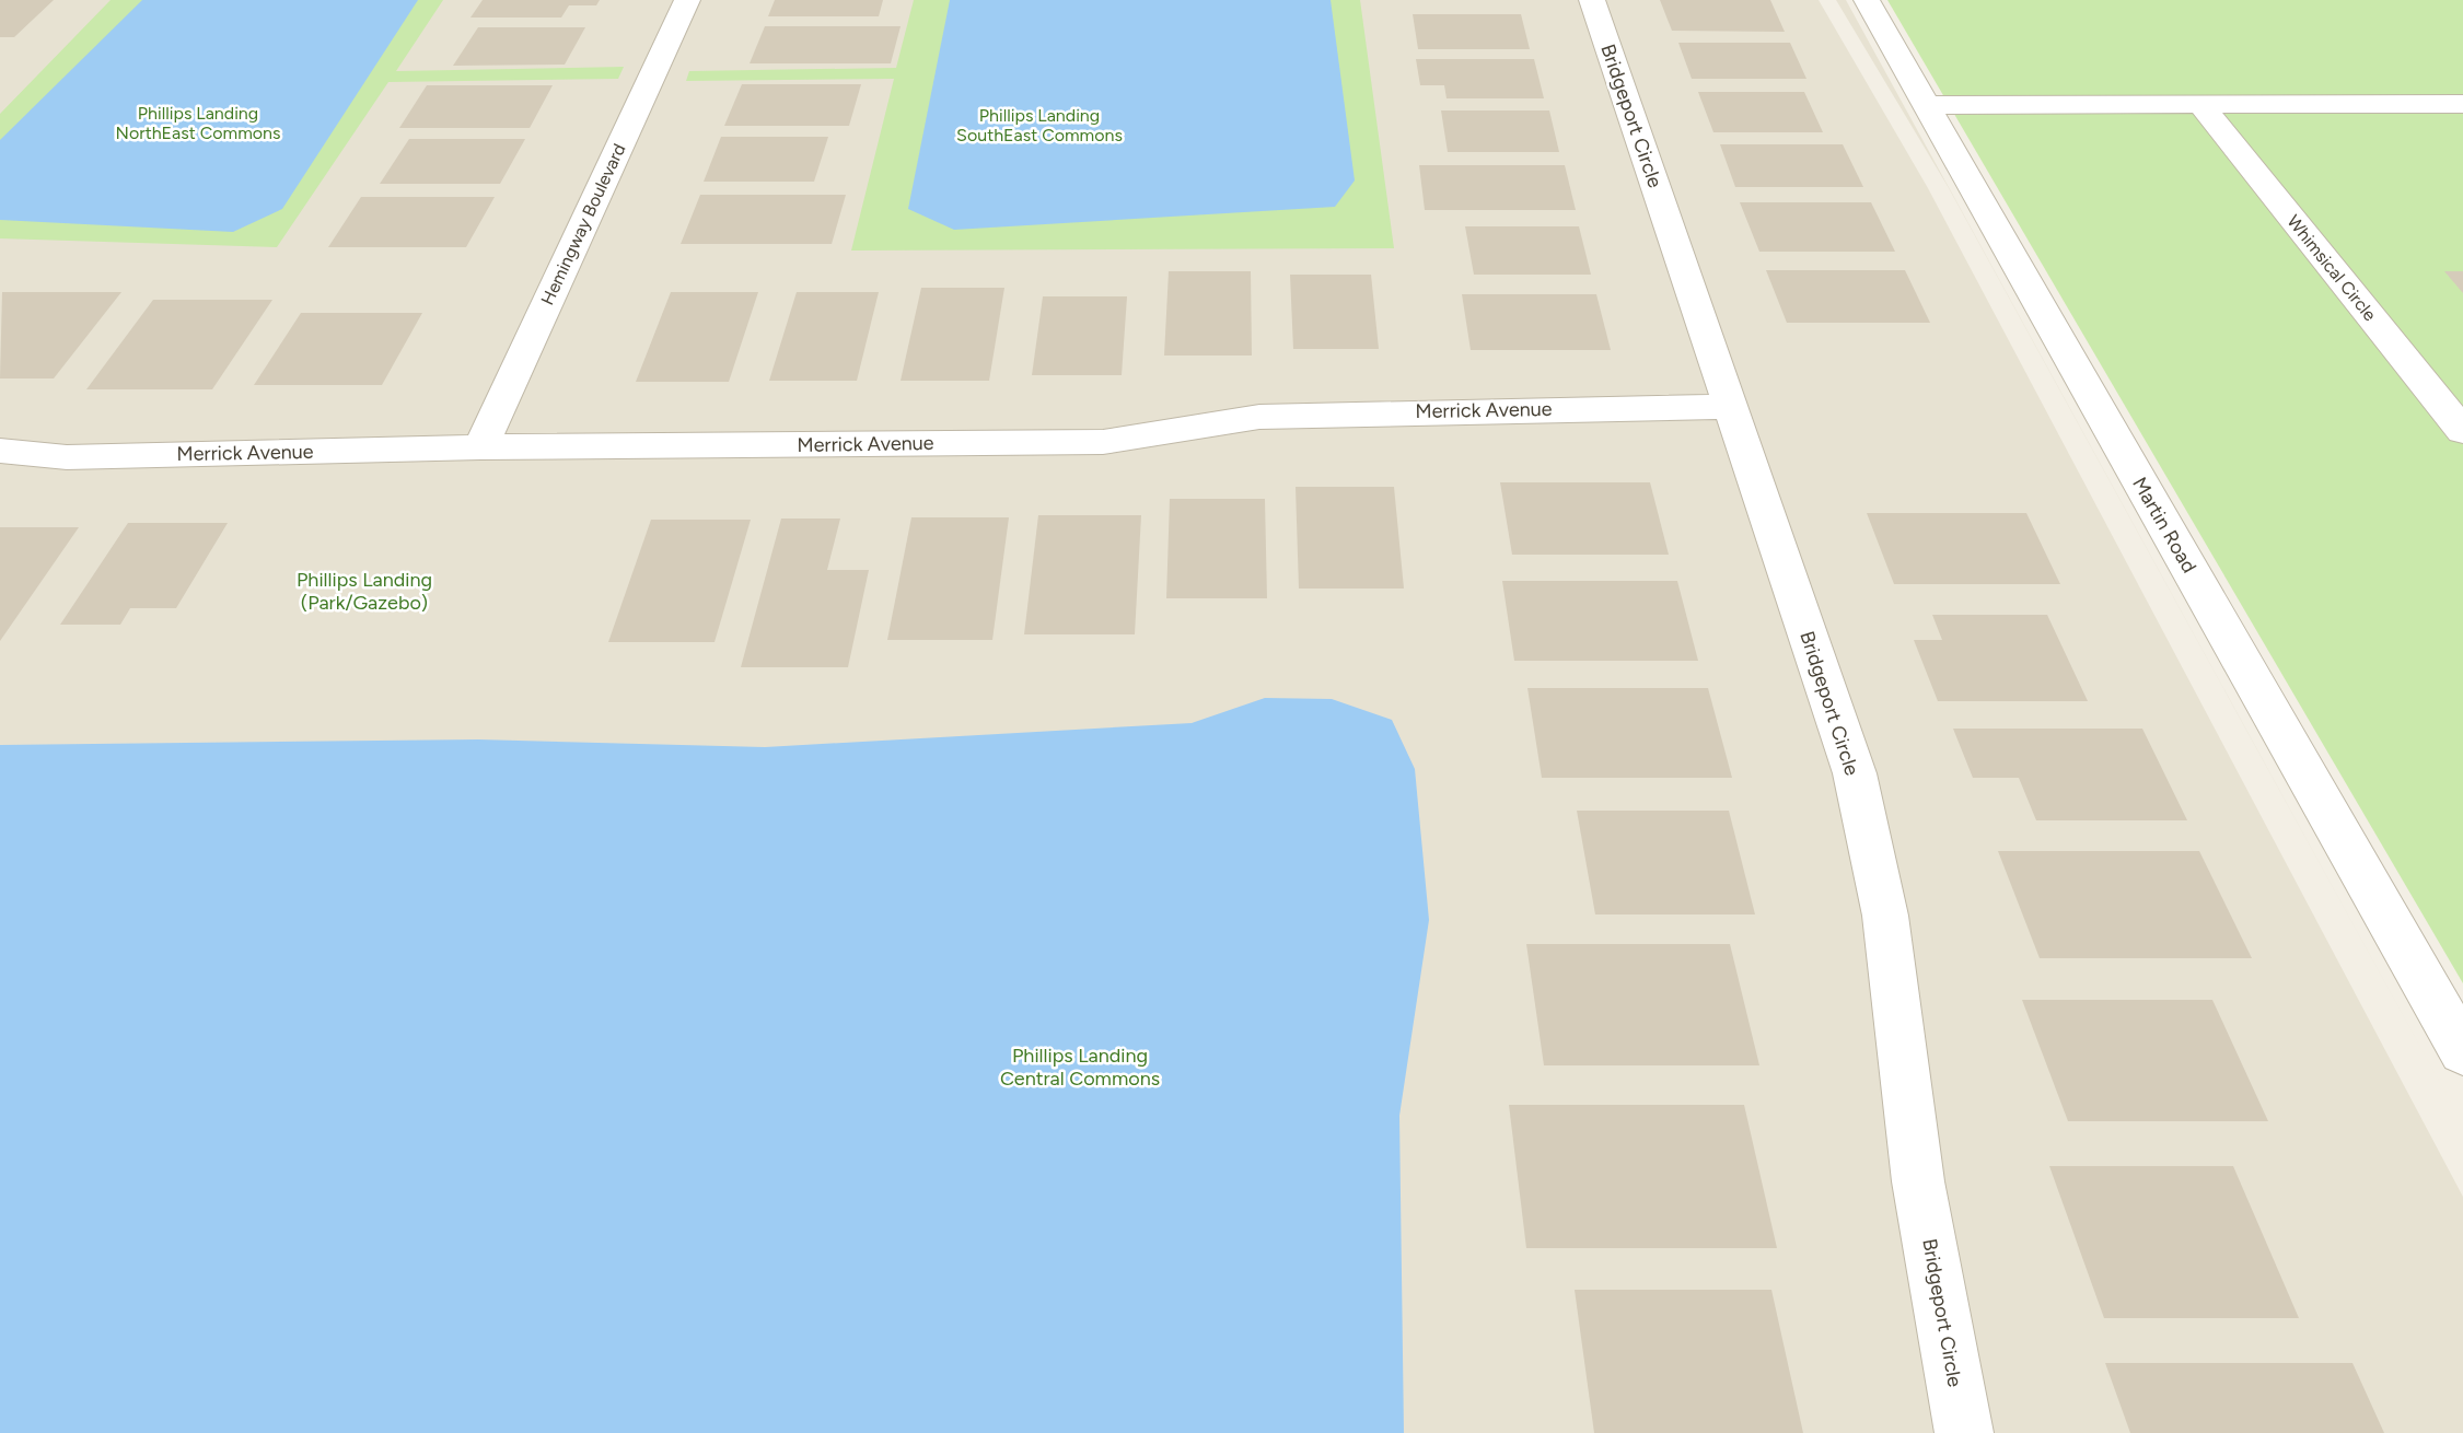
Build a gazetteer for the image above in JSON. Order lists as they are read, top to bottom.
{
  "streets": {
    "street": [
      "Bridgeport Circle",
      "Hemingway Boulevard",
      "Whimsical Circle",
      "Merrick Avenue",
      "Martin Road"
    ]
  },
  "crossings": [
    ["Bridgeport Circle", "Merrick Avenue"],
    ["Hemingway Boulevard", "Merrick Avenue"]
  ],
  "parks": [
    "Phillips Landing NorthEast Commons",
    "Phillips Landing SouthEast Commons",
    "Phillips Landing (Park/Gazebo)",
    "Phillips Landing Central Commons"
  ]
}
